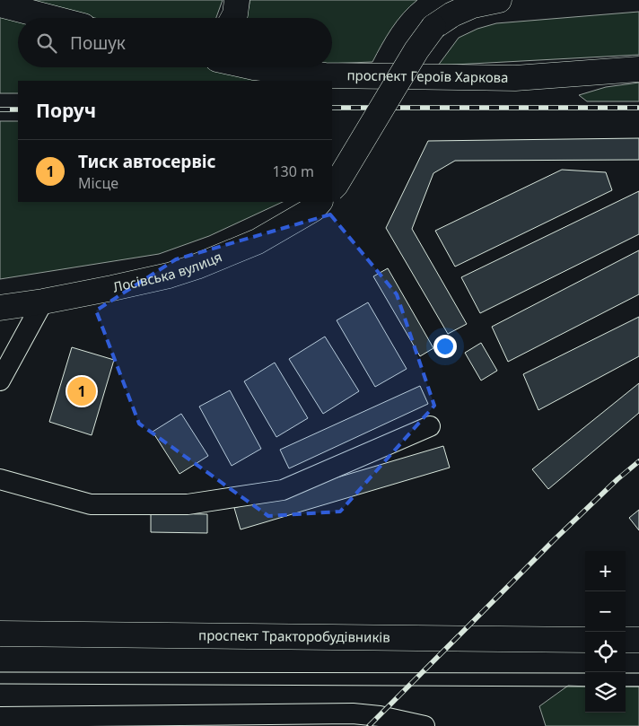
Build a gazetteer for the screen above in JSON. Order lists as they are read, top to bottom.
{
  "streets": {
    "main road": ["проспект Героїв Харкова", "Лосівська вулиця", "проспект Тракторобудівників"]
  },
  "page": {
    "search": "Пошук",
    "heading": "Поруч",
    "list": [
      {
        "mark": "1",
        "name": "Тиск автосервіс",
        "note": "Місце",
        "value": "130 m"
      }
    ],
    "pins": "1",
    "map_buttons": ["+", "−"]
  }
}
